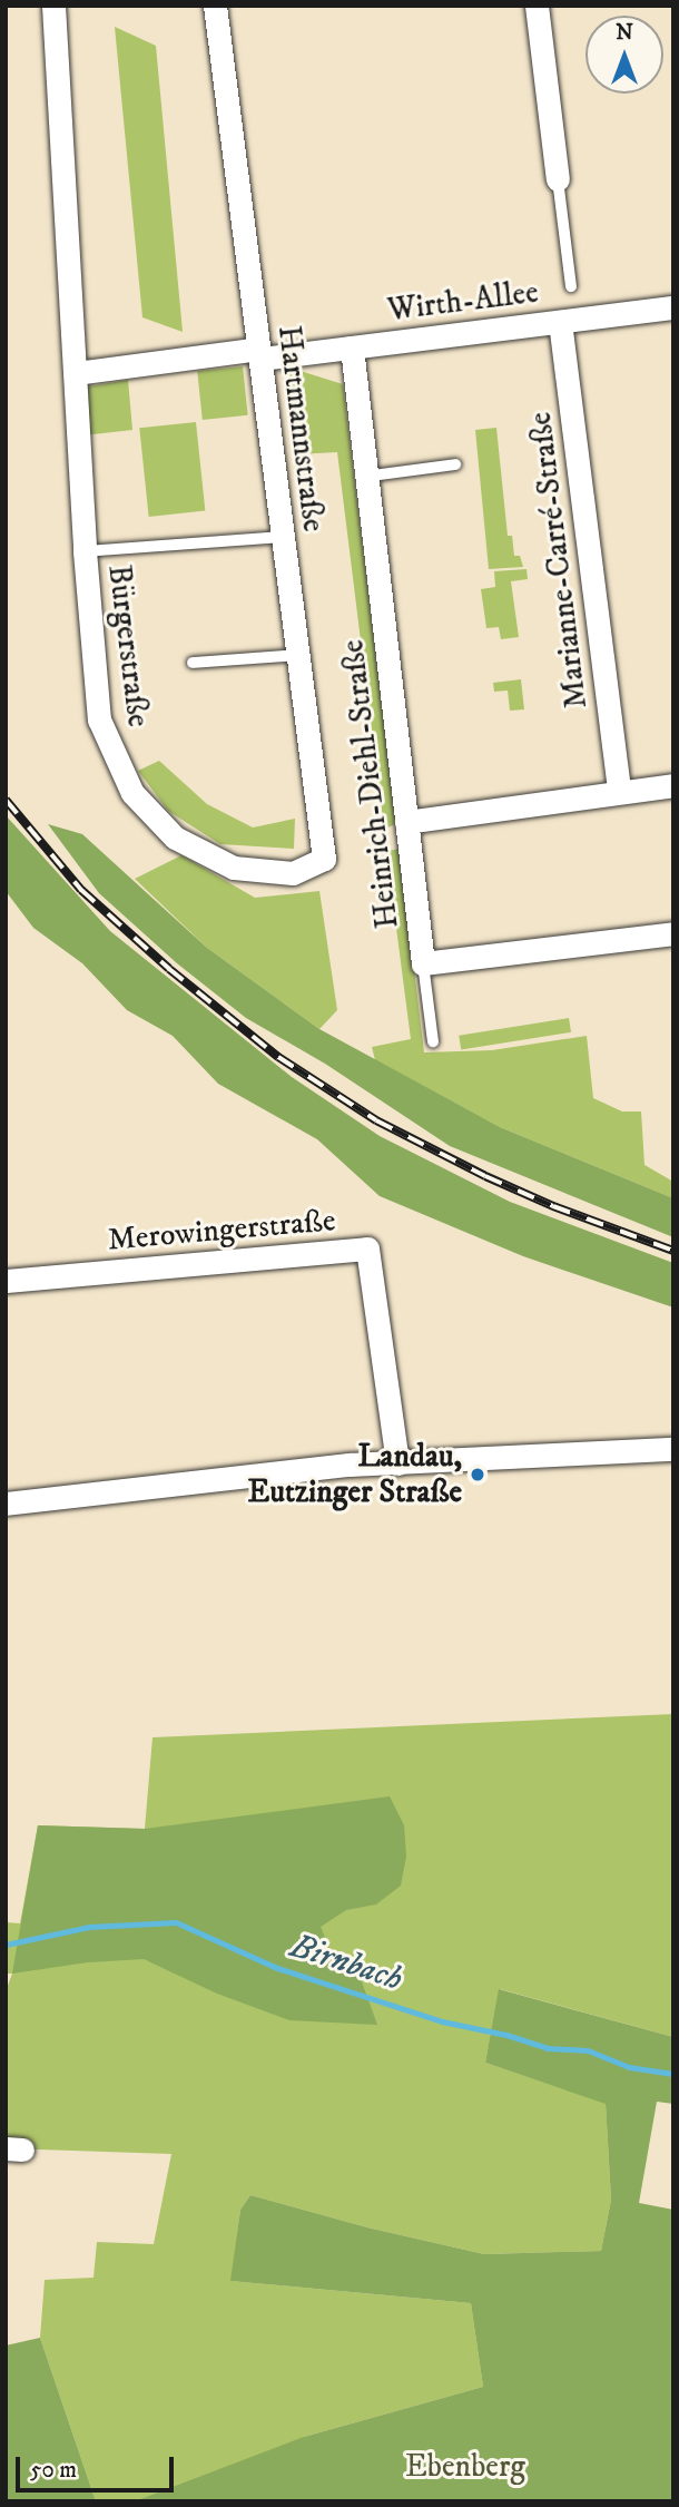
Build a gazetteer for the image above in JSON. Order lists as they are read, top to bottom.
{
  "streets": {
    "street": [
      "Wirth-Allee",
      "Hartmannstraße",
      "Marianne-Carré-Straße",
      "Bürgerstraße",
      "Heinrich-Diehl-Straße",
      "Merowingerstraße"
    ]
  },
  "crossings": [
    ["Wirth-Allee", "Hartmannstraße"],
    ["Wirth-Allee", "Marianne-Carré-Straße"],
    ["Wirth-Allee", "Heinrich-Diehl-Straße"],
    ["Hartmannstraße", "Bürgerstraße"]
  ],
  "water": ["Birnbach"],
  "parks": ["Ebenberg"],
  "places": ["Landau, Eutzinger Straße"],
  "scale_bar": "50 m",
  "north": "top"
}
